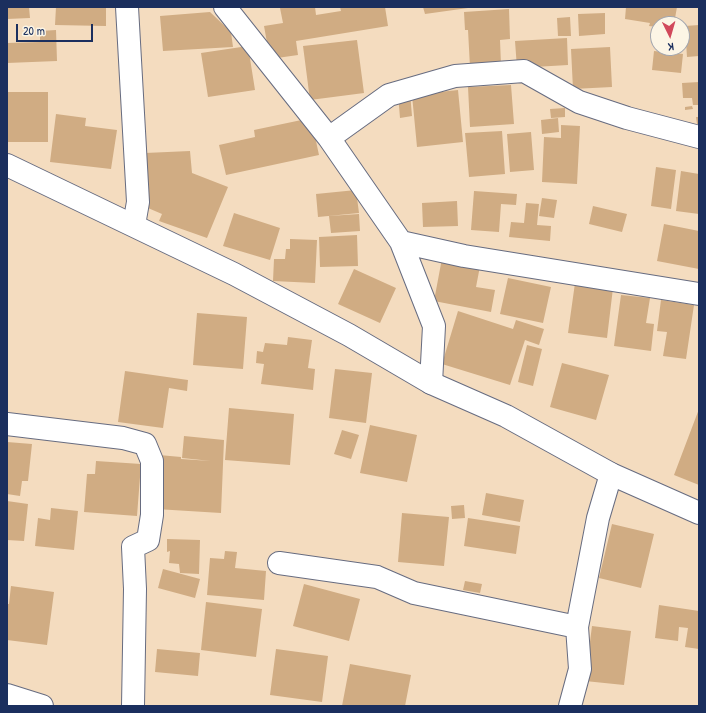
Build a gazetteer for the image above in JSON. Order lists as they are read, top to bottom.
{
  "scale_bar": "20 m",
  "north": "bottom"
}
